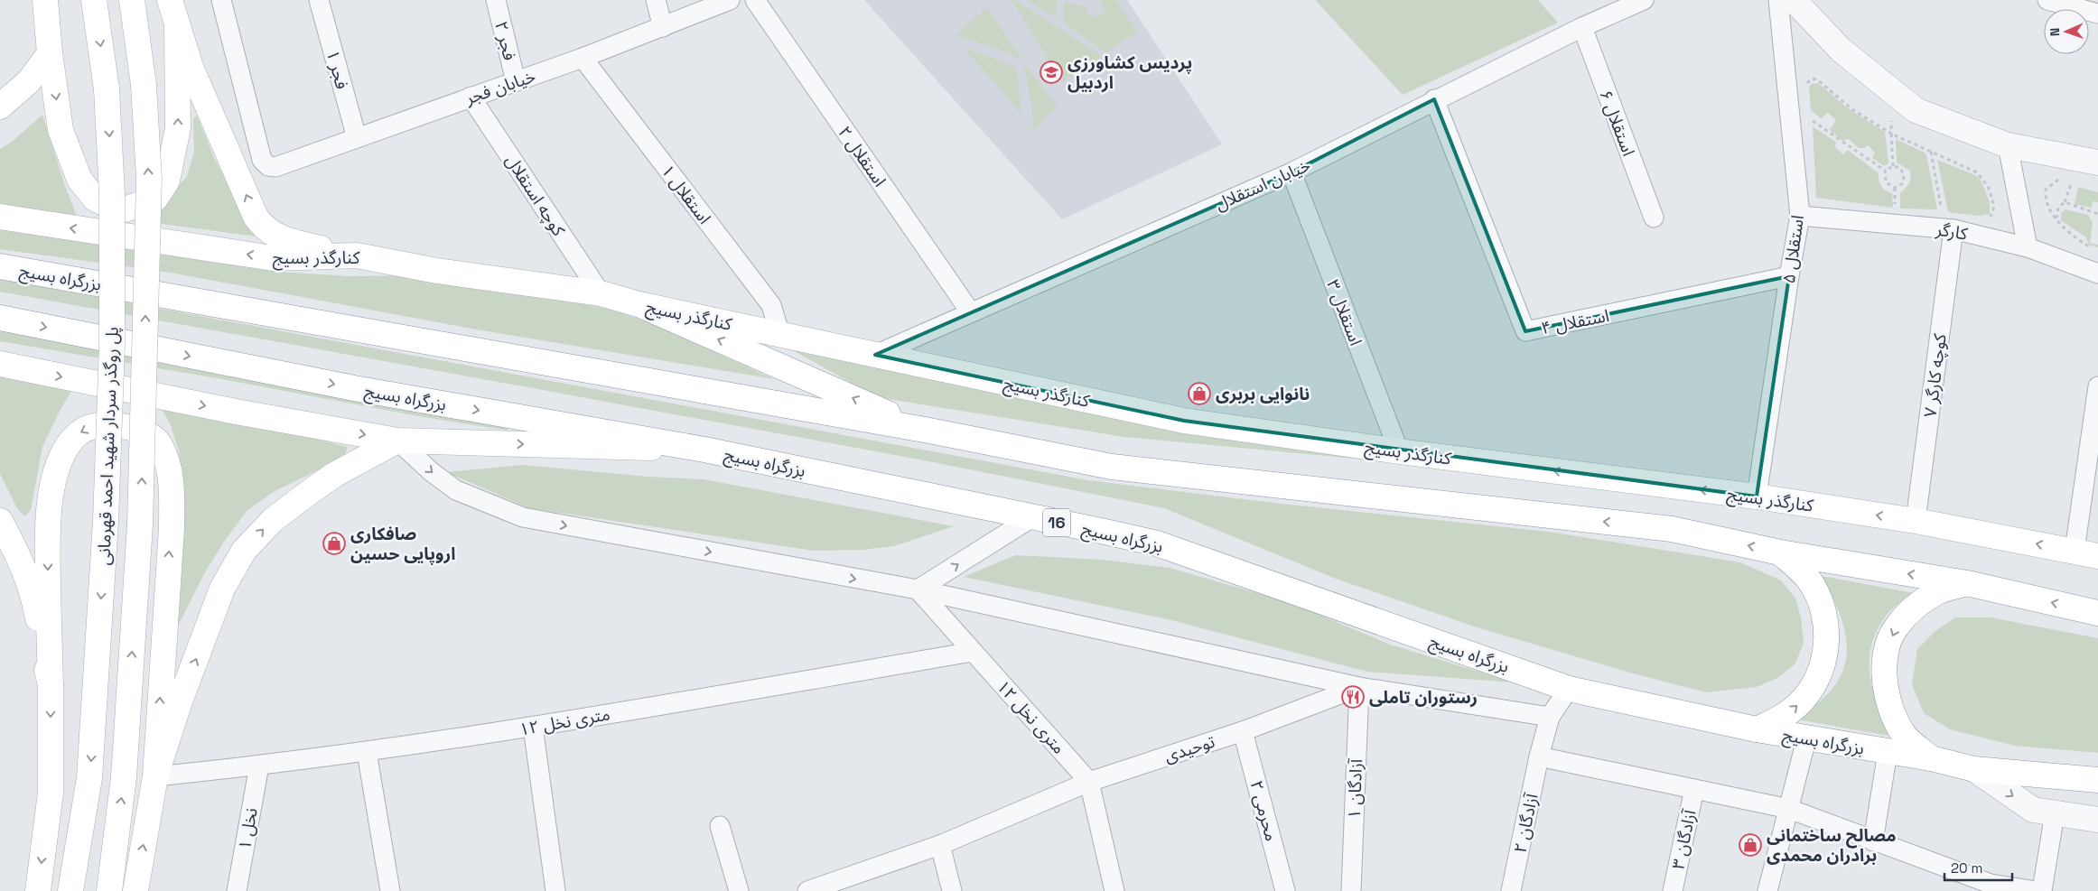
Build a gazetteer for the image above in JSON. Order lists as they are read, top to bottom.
{
  "streets": {
    "main road": [
      "کنارگذر بسیج",
      "بزرگراه بسیج",
      "پل روگذر سردار شهید احمد قهرمانی",
      "16"
    ],
    "street": [
      "فجر ۲",
      "فجر ۱",
      "خیابان فجر",
      "استقلال ۶",
      "استقلال ۲",
      "خیابان استقلال",
      "استقلال ۱",
      "کوچه استقلال",
      "کارگر",
      "استقلال ۵",
      "استقلال ۳",
      "استقلال ۴",
      "کوچه کارگر ۷",
      "۱۲ متری نخل",
      "توحیدی",
      "آزادگان ۱",
      "محرمی ۲",
      "آزادگان ۲",
      "نخل ۱",
      "آزادگان ۳"
    ]
  },
  "crossings": [
    ["فجر ۲", "خیابان فجر"],
    ["فجر ۱", "خیابان فجر"],
    ["خیابان فجر", "استقلال ۱"],
    ["خیابان فجر", "کوچه استقلال"],
    ["استقلال ۶", "خیابان استقلال"],
    ["استقلال ۲", "خیابان استقلال"],
    ["خیابان استقلال", "کنارگذر بسیج"],
    ["خیابان استقلال", "استقلال ۳"],
    ["خیابان استقلال", "استقلال ۴"],
    ["استقلال ۱", "کنارگذر بسیج"],
    ["کوچه استقلال", "کنارگذر بسیج"],
    ["کارگر", "استقلال ۵"],
    ["کارگر", "کوچه کارگر ۷"],
    ["استقلال ۵", "کنارگذر بسیج"],
    ["استقلال ۵", "استقلال ۴"],
    ["کنارگذر بسیج", "استقلال ۳"],
    ["کنارگذر بسیج", "کوچه کارگر ۷"],
    ["۱۲ متری نخل", "توحیدی"],
    ["۱۲ متری نخل", "نخل ۱"],
    ["توحیدی", "آزادگان ۱"],
    ["توحیدی", "محرمی ۲"],
    ["توحیدی", "آزادگان ۲"]
  ],
  "places": {
    "school or university": ["پردیس کشاورزی اردبیل"],
    "shop": ["نانوایی بربری", "صافکاری اروپایی حسین", "مصالح ساختمانی برادران محمدی"],
    "restaurant": ["رستوران تاملی"]
  },
  "scale_bar": "20 m",
  "north": "left"
}
